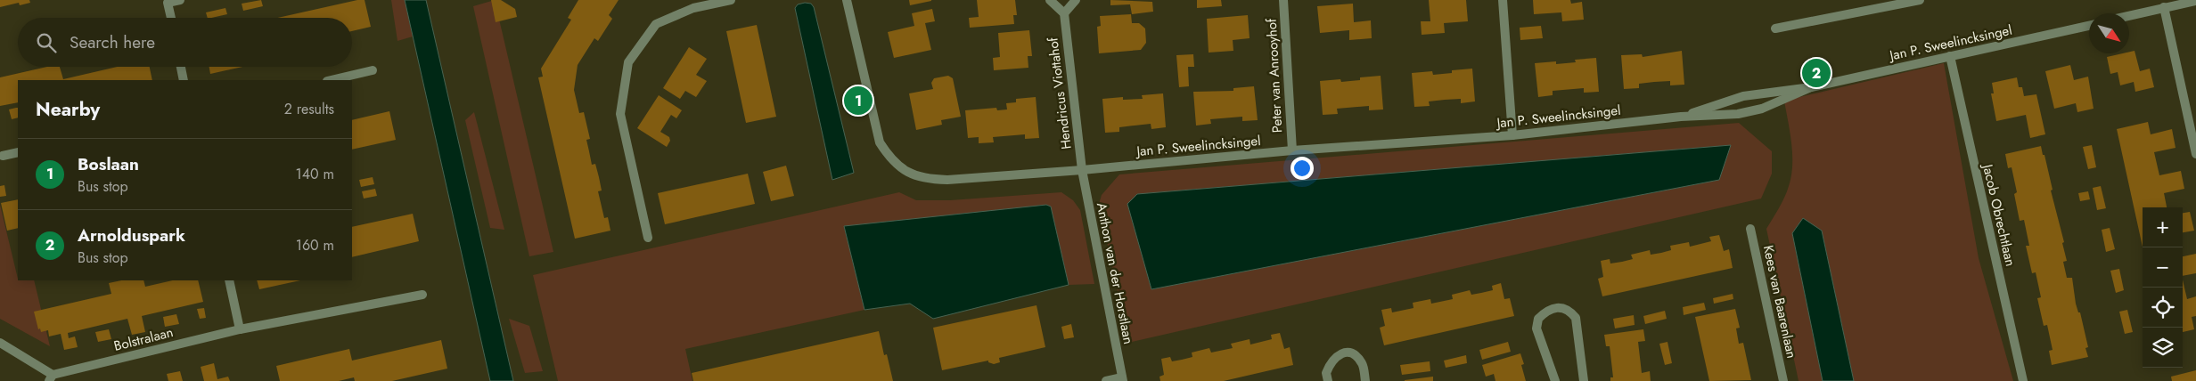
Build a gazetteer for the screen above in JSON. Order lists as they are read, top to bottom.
{
  "streets": {
    "street": [
      "Jan P. Sweelincksingel",
      "Peter van Anrooyhof",
      "Hendricus Viottahof",
      "Jacob Obrechtlaan",
      "Anthon van der Horstlaan",
      "Kees van Baarenlaan",
      "Bolstralaan"
    ]
  },
  "crossings": [
    ["Jan P. Sweelincksingel", "Peter van Anrooyhof"],
    ["Jan P. Sweelincksingel", "Hendricus Viottahof"],
    ["Jan P. Sweelincksingel", "Jacob Obrechtlaan"],
    ["Jan P. Sweelincksingel", "Anthon van der Horstlaan"],
    ["Hendricus Viottahof", "Anthon van der Horstlaan"]
  ],
  "north": "bottom right",
  "page": {
    "search": "Search here",
    "pins": ["2", "1"],
    "heading": ["Nearby", "2 results"],
    "list": [
      {
        "mark": "1",
        "name": "Boslaan",
        "note": "Bus stop",
        "value": "140 m"
      },
      {
        "mark": "2",
        "name": "Arnolduspark",
        "note": "Bus stop",
        "value": "160 m"
      }
    ],
    "map_buttons": ["+", "−"]
  }
}
